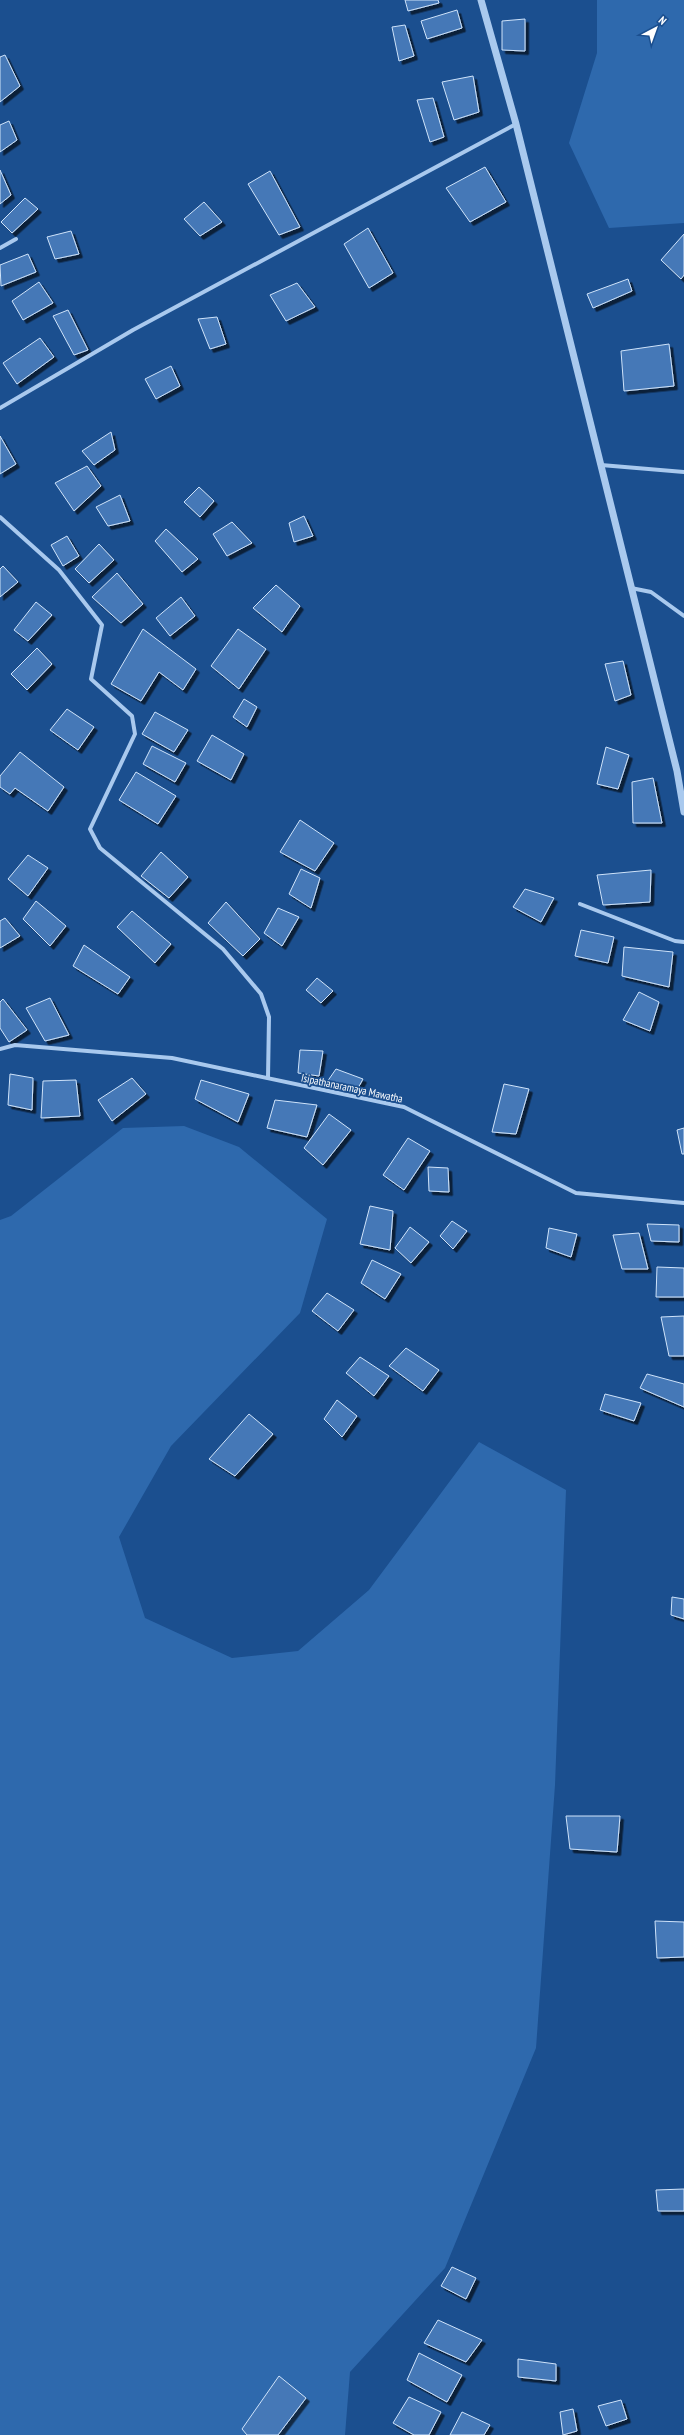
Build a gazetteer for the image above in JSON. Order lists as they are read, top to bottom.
{
  "streets": {
    "street": ["Isipathanaramaya Mawatha"]
  },
  "north": "top right"
}
